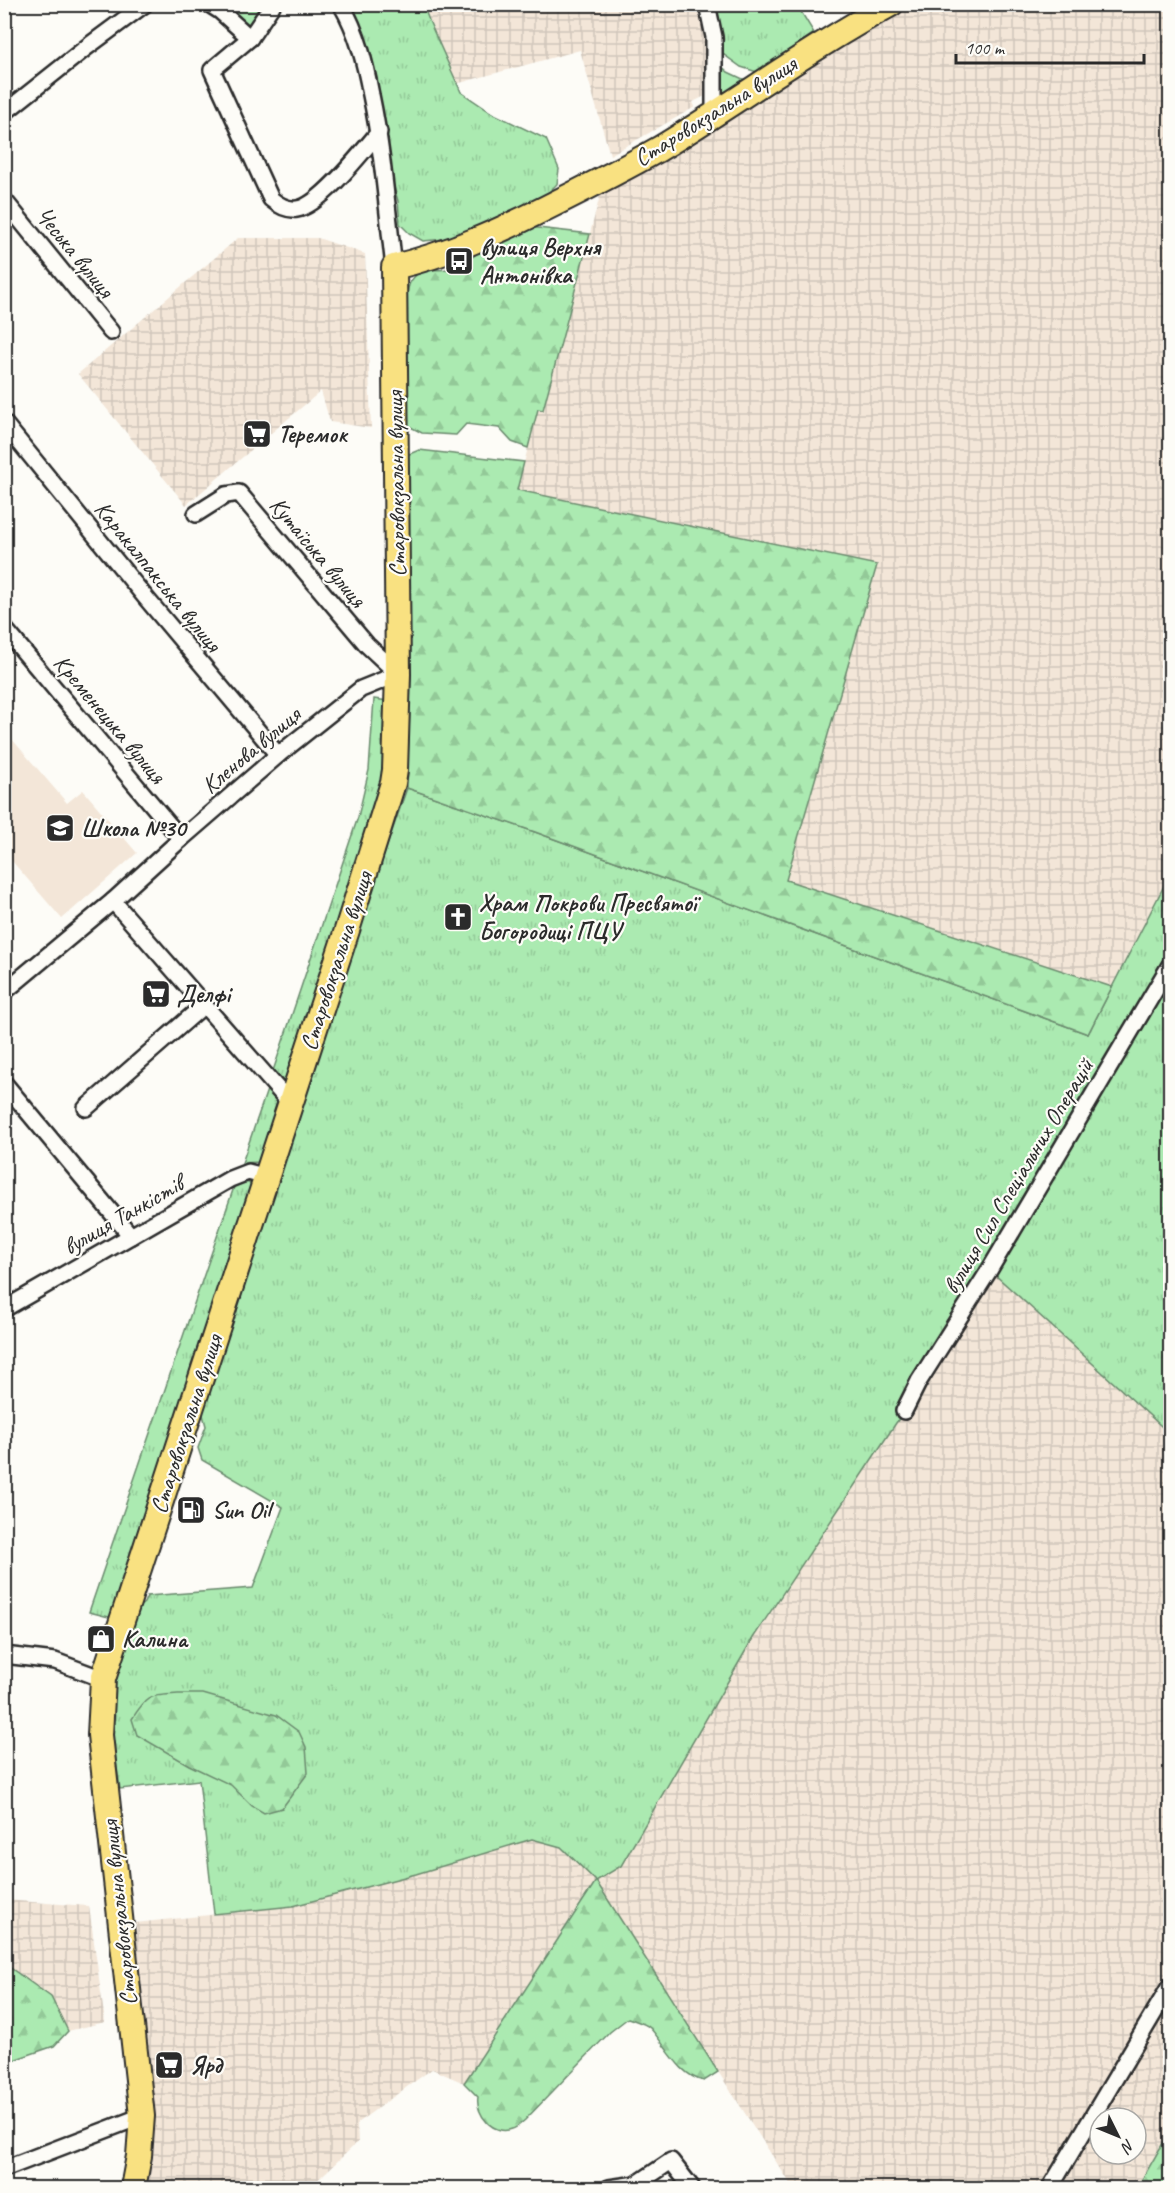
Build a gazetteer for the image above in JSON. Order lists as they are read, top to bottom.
{
  "streets": {
    "main road": ["Старовокзальна вулиця"],
    "street": [
      "Чеська вулиця",
      "Кутаїська вулиця",
      "Каракалпакська вулиця",
      "Кременецька вулиця",
      "Кленова вулиця",
      "вулиця Сил Спеціальних Операцій",
      "вулиця Танкістів"
    ]
  },
  "crossings": [
    ["Старовокзальна вулиця", "Кутаїська вулиця"],
    ["Старовокзальна вулиця", "Кленова вулиця"],
    ["Старовокзальна вулиця", "вулиця Танкістів"],
    ["Кутаїська вулиця", "Кленова вулиця"],
    ["Каракалпакська вулиця", "Кленова вулиця"],
    ["Кременецька вулиця", "Кленова вулиця"]
  ],
  "places": {
    "bus stop": ["вулиця Верхня Антонівка"],
    "supermarket": ["Теремок", "Делфі", "Ярд"],
    "school or university": ["Школа №30"],
    "church": ["Храм Покрови Пресвятої Богородиці ПЦУ"],
    "fuel station": ["Sun Oil"],
    "shop": ["Калина"]
  },
  "scale_bar": "100 m",
  "north": "bottom right"
}
